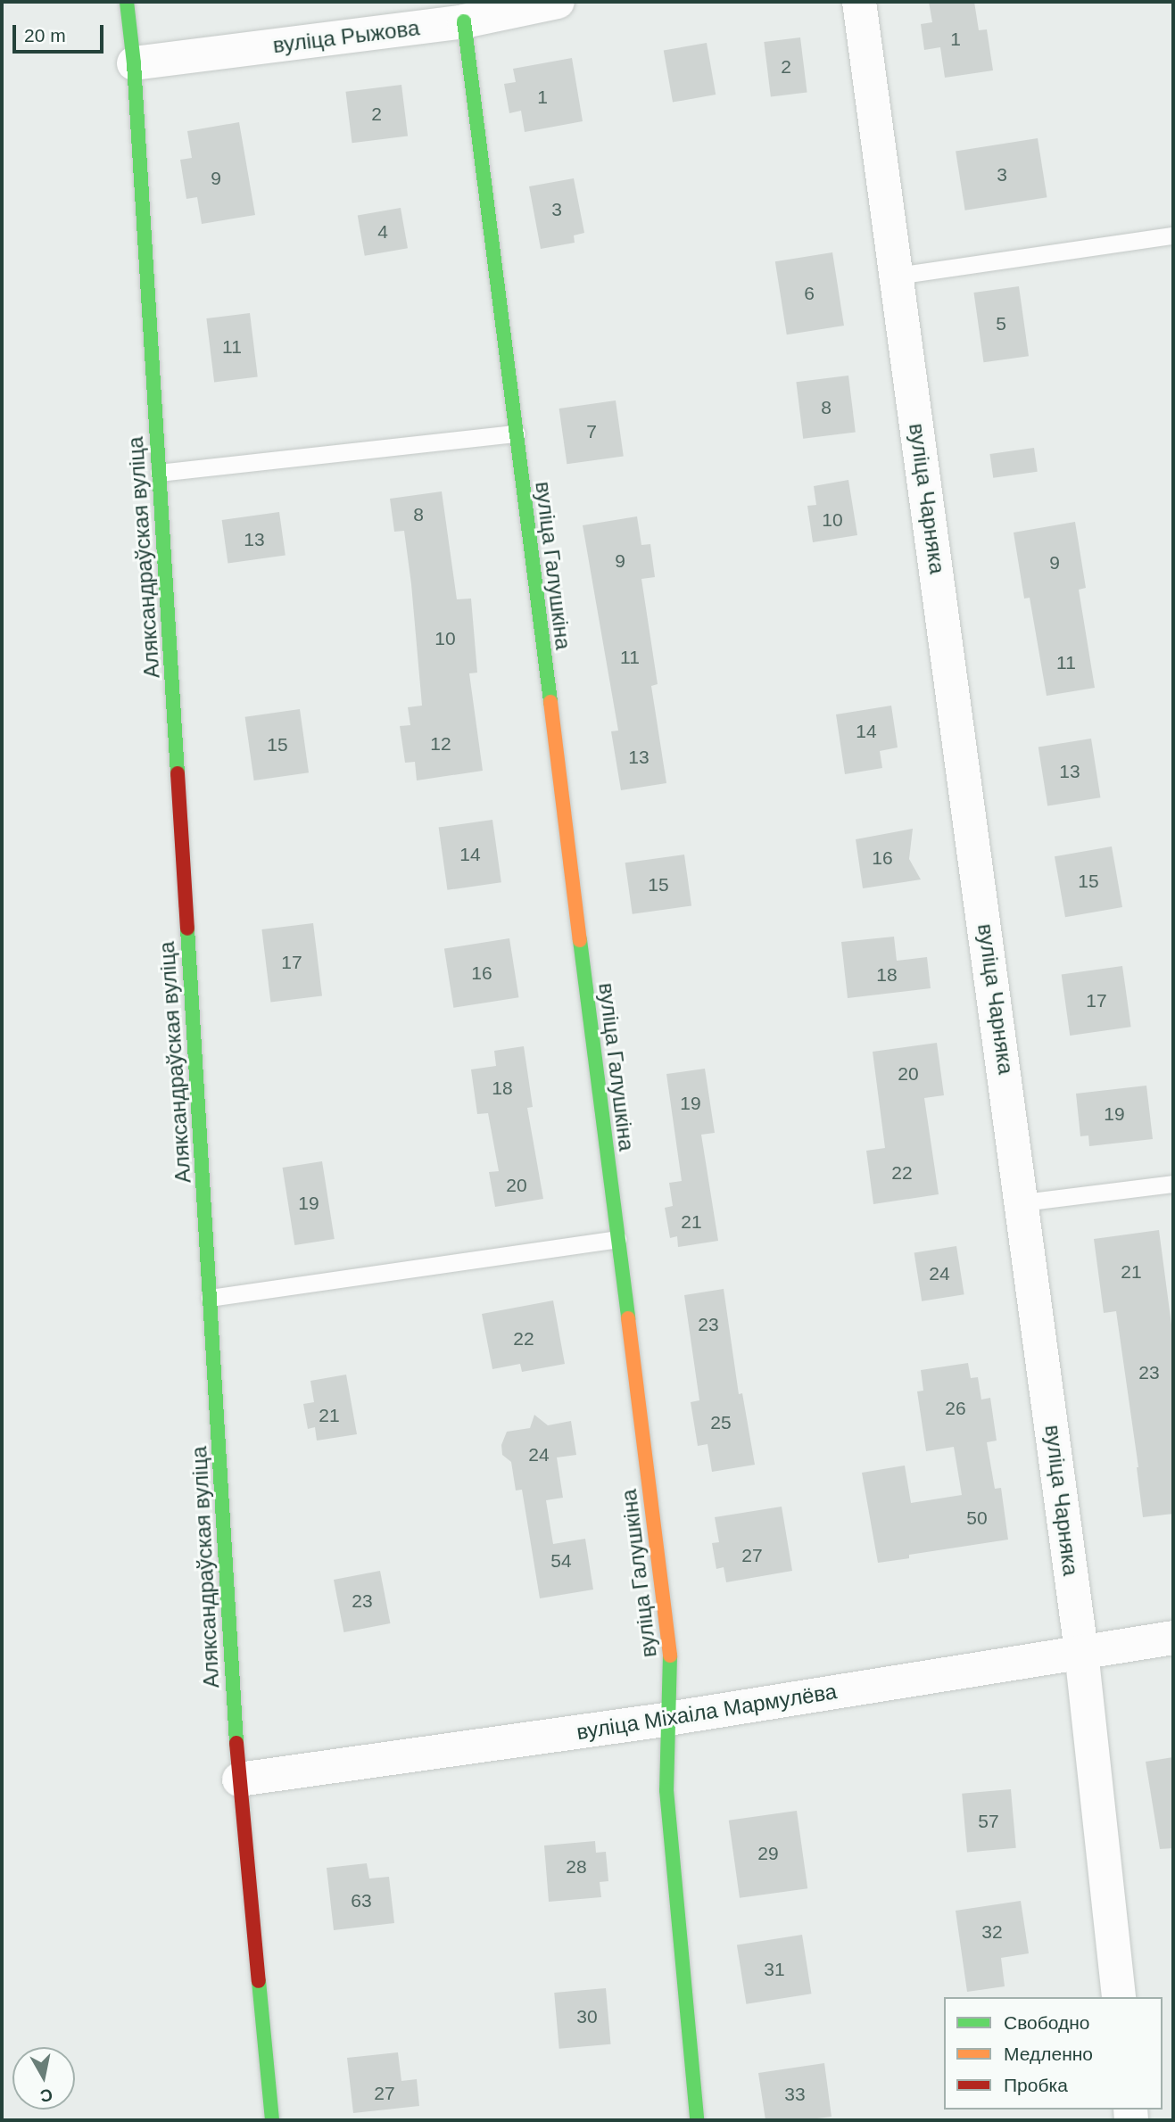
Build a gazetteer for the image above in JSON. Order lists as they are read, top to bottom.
{
  "streets": {
    "street": [
      "вуліца Рыжова",
      "вуліца Чарняка",
      "Аляксандраўская вуліца",
      "вуліца Галушкіна",
      "вуліца Міхаіла Мармулёва"
    ]
  },
  "crossings": [
    ["вуліца Рыжова", "Аляксандраўская вуліца"],
    ["вуліца Рыжова", "вуліца Галушкіна"],
    ["вуліца Чарняка", "вуліца Міхаіла Мармулёва"],
    ["Аляксандраўская вуліца", "вуліца Міхаіла Мармулёва"],
    ["вуліца Галушкіна", "вуліца Міхаіла Мармулёва"]
  ],
  "house_numbers": [
    "1",
    "2",
    "1",
    "2",
    "3",
    "9",
    "3",
    "4",
    "6",
    "5",
    "11",
    "8",
    "7",
    "8",
    "10",
    "13",
    "9",
    "9",
    "10",
    "11",
    "11",
    "14",
    "12",
    "15",
    "13",
    "13",
    "14",
    "16",
    "15",
    "15",
    "17",
    "16",
    "18",
    "17",
    "20",
    "18",
    "19",
    "19",
    "22",
    "20",
    "19",
    "21",
    "21",
    "24",
    "23",
    "22",
    "23",
    "26",
    "21",
    "25",
    "24",
    "50",
    "27",
    "54",
    "23",
    "57",
    "29",
    "28",
    "63",
    "32",
    "31",
    "30",
    "27",
    "33"
  ],
  "legend": ["Свободно", "Медленно", "Пробка"],
  "scale_bar": "20 m",
  "north": "bottom"
}
